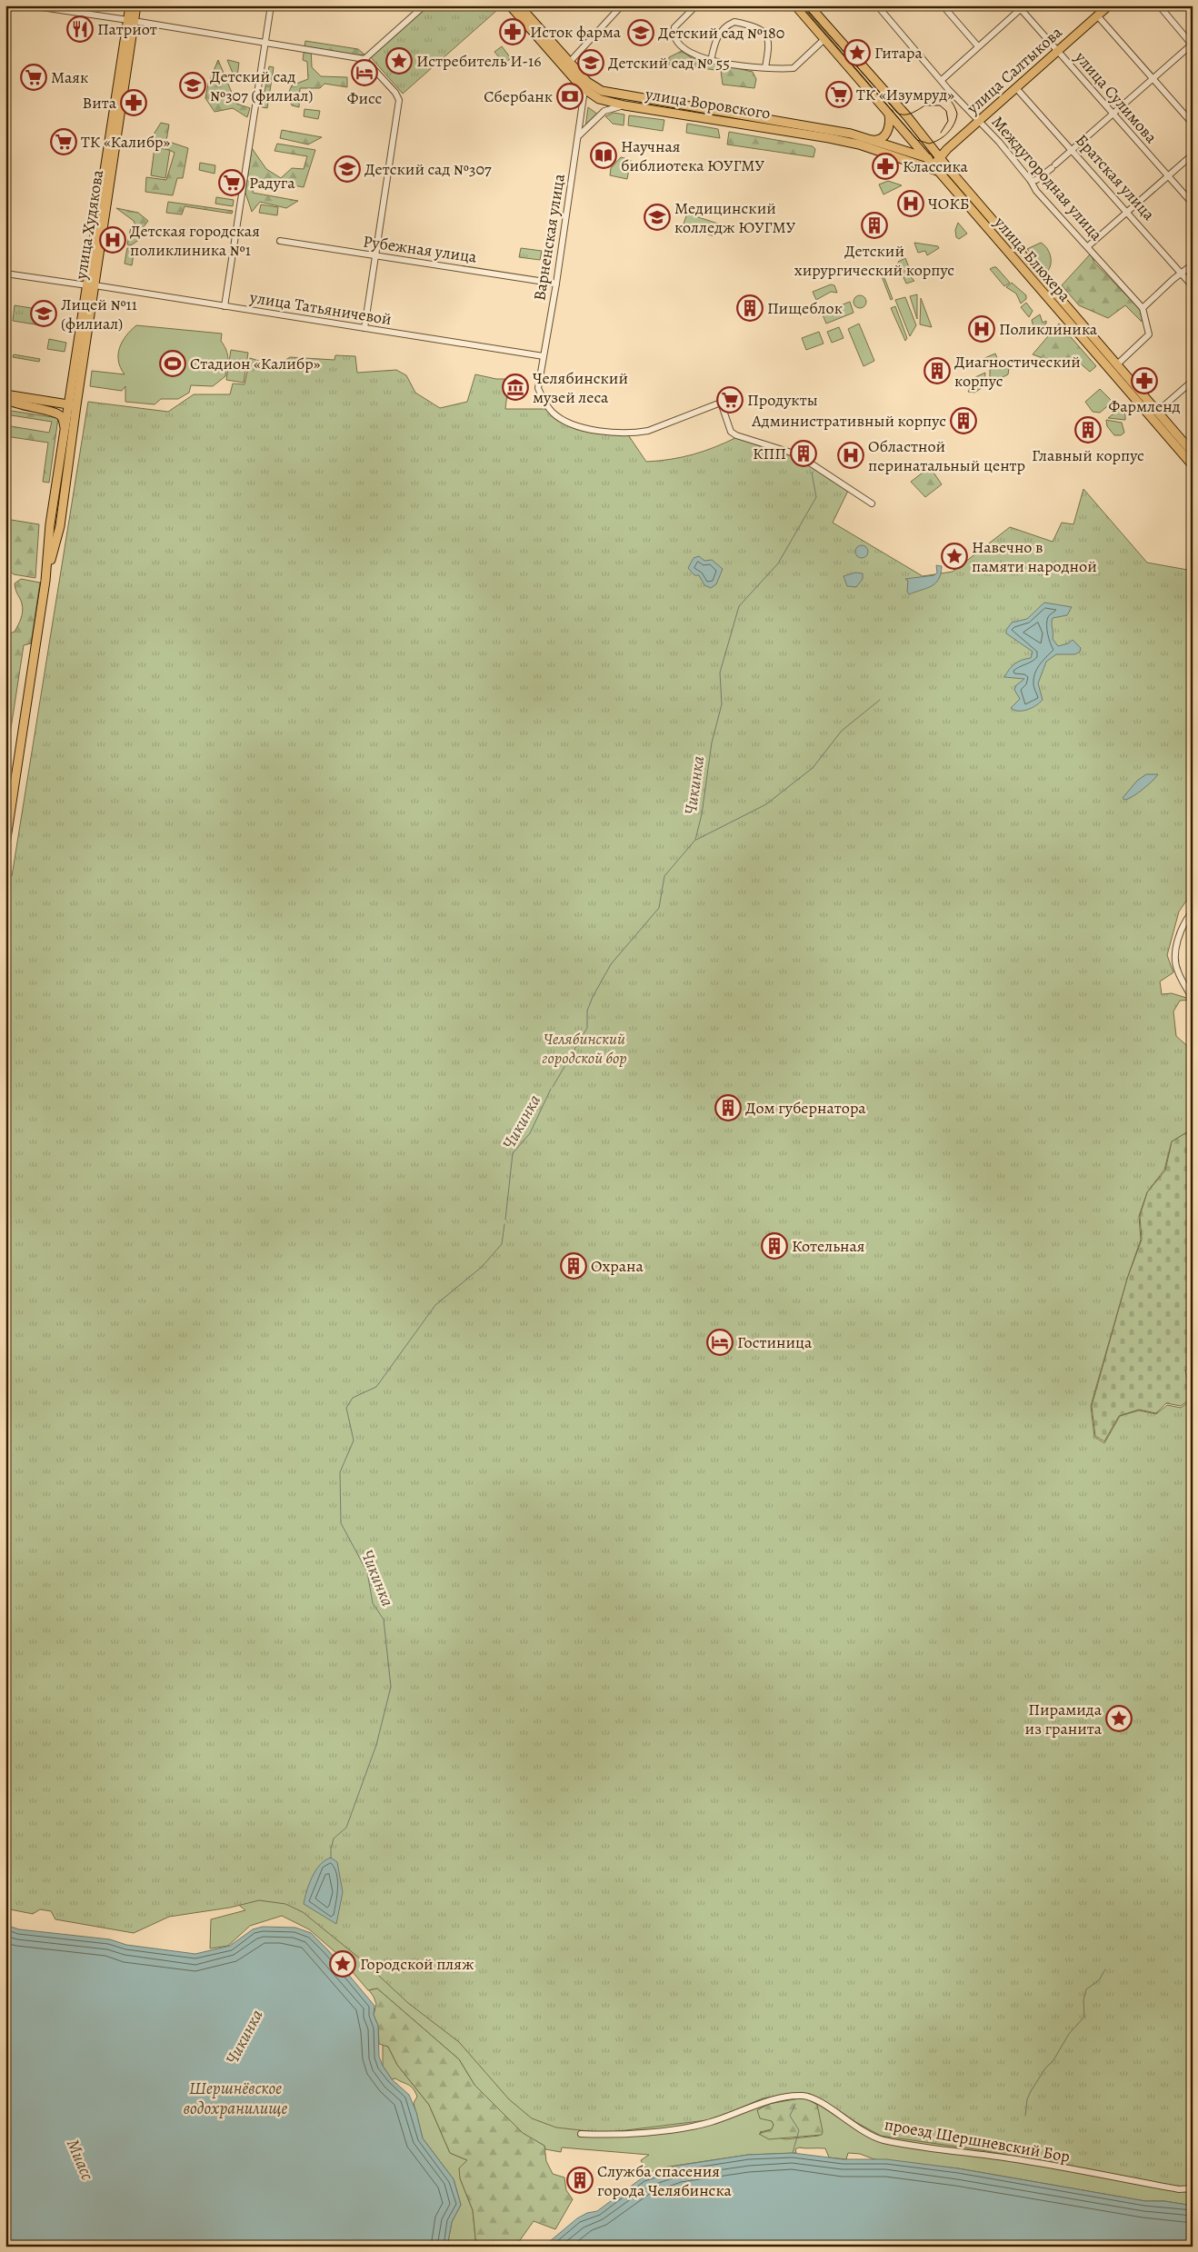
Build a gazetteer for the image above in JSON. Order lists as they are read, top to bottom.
{
  "streets": {
    "main road": [
      "улица Салтыкова",
      "улица Воровского",
      "улица Худякова",
      "улица Блюхера"
    ],
    "street": [
      "улица Сулимова",
      "Братская улица",
      "Междугородная улица",
      "Варненская улица",
      "Рубежная улица",
      "улица Татьяничевой",
      "проезд Шершневский Бор"
    ]
  },
  "crossings": [
    ["улица Салтыкова", "улица Сулимова"],
    ["улица Салтыкова", "улица Воровского"],
    ["улица Салтыкова", "Братская улица"],
    ["улица Салтыкова", "Междугородная улица"],
    ["улица Салтыкова", "улица Блюхера"],
    ["улица Воровского", "Варненская улица"],
    ["улица Воровского", "улица Блюхера"],
    ["улица Худякова", "улица Татьяничевой"],
    ["Варненская улица", "Рубежная улица"],
    ["Варненская улица", "улица Татьяничевой"]
  ],
  "water": ["Чикинка", "Шершнёвское водохранилище", "Миасс"],
  "parks": ["Челябинский городской бор"],
  "places": {
    "restaurant": ["Патриот"],
    "pharmacy": [
      "Исток фарма",
      "Вита",
      "Классика",
      "Фармленд"
    ],
    "school or university": [
      "Детский сад №180",
      "Детский сад № 55",
      "Детский сад №307 (филиал)",
      "Детский сад №307",
      "Медицинский колледж ЮУГМУ",
      "Лицей №11 (филиал)"
    ],
    "place": [
      "Гитара",
      "Истребитель И-16",
      "Навечно в памяти народной",
      "Пирамида из гранита",
      "Городской пляж"
    ],
    "hotel": ["Фисс", "Гостиница"],
    "supermarket": [
      "Маяк",
      "ТК «Изумруд»",
      "ТК «Калибр»",
      "Радуга",
      "Продукты"
    ],
    "bank": ["Сбербанк"],
    "library": ["Научная библиотека ЮУГМУ"],
    "hospital": [
      "ЧОКБ",
      "Детская городская поликлиника №1",
      "Поликлиника",
      "Областной перинатальный центр"
    ],
    "building": [
      "Детский хирургический корпус",
      "Пищеблок",
      "Диагностический корпус",
      "Административный корпус",
      "Главный корпус",
      "КПП",
      "Дом губернатора",
      "Котельная",
      "Охрана",
      "Служба спасения города Челябинска"
    ],
    "sports": ["Стадион «Калибр»"],
    "museum": ["Челябинский музей леса"]
  }
}
